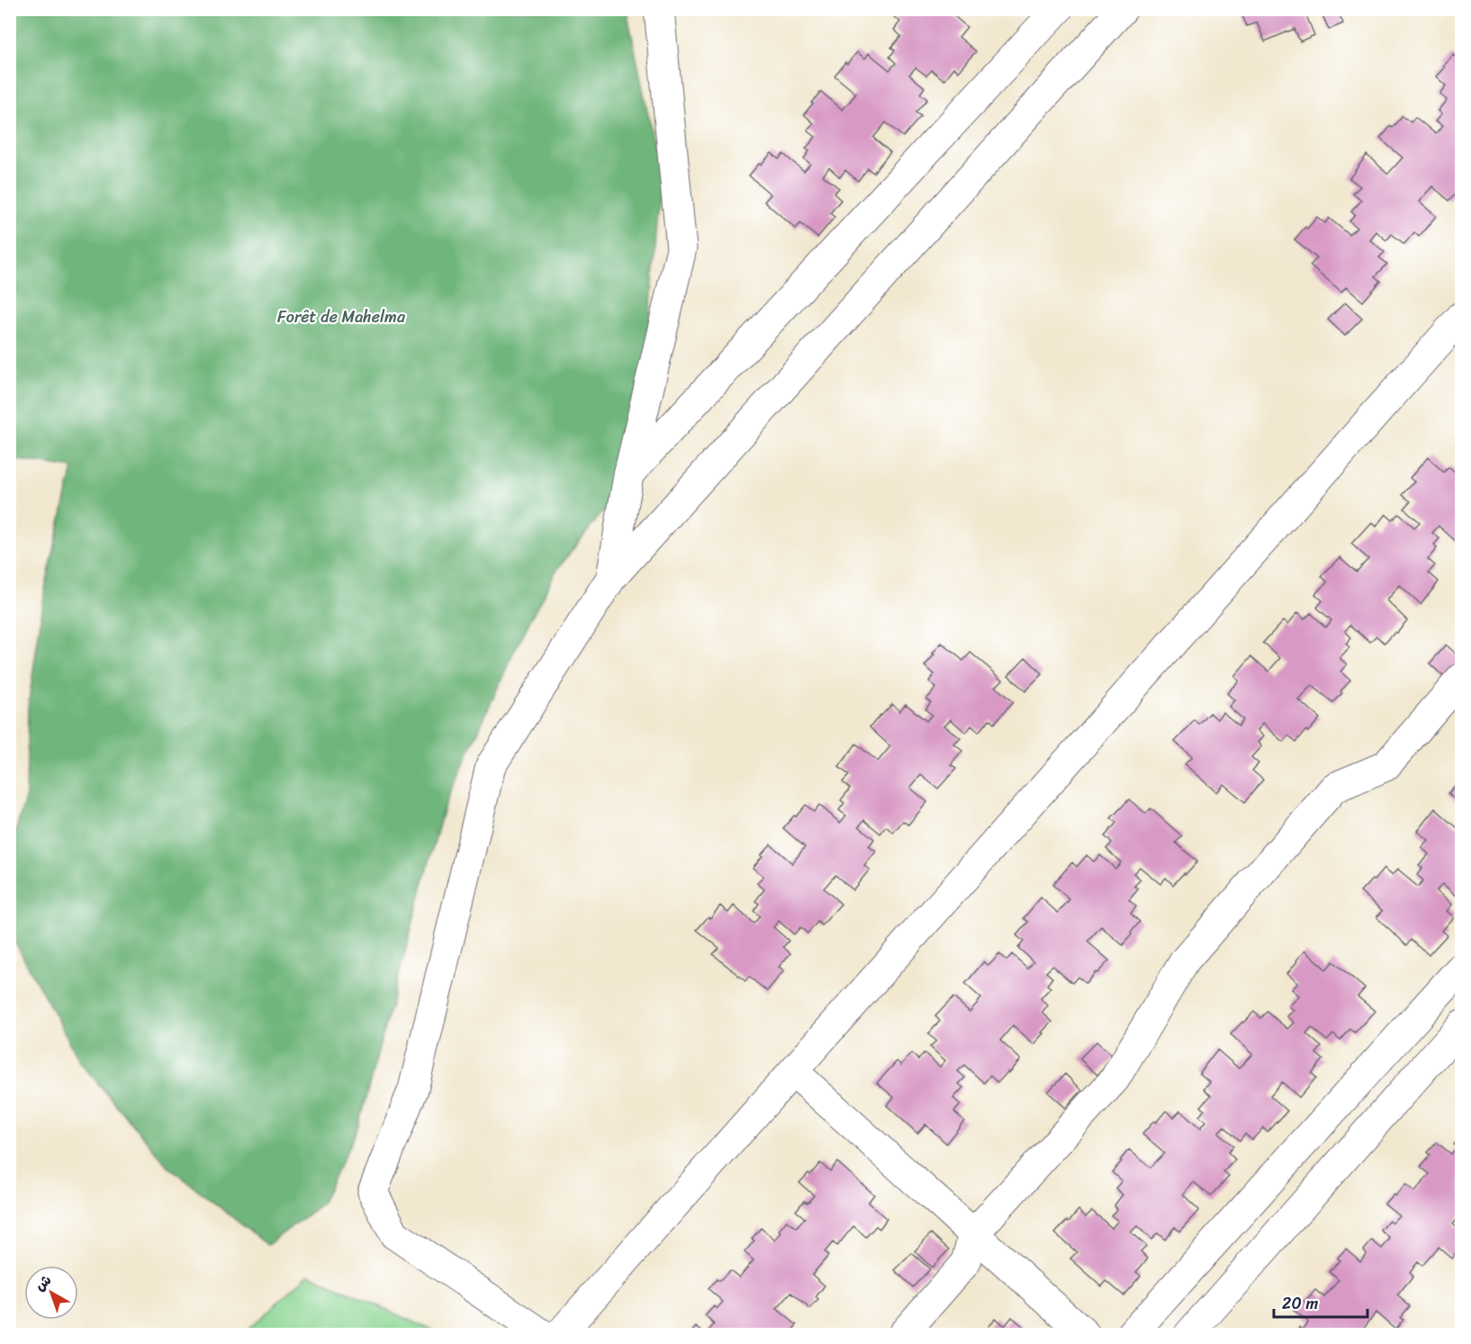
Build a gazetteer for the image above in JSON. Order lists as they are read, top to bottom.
{
  "parks": ["Forêt de Mahelma"],
  "scale_bar": "20 m",
  "north": "top left"
}
